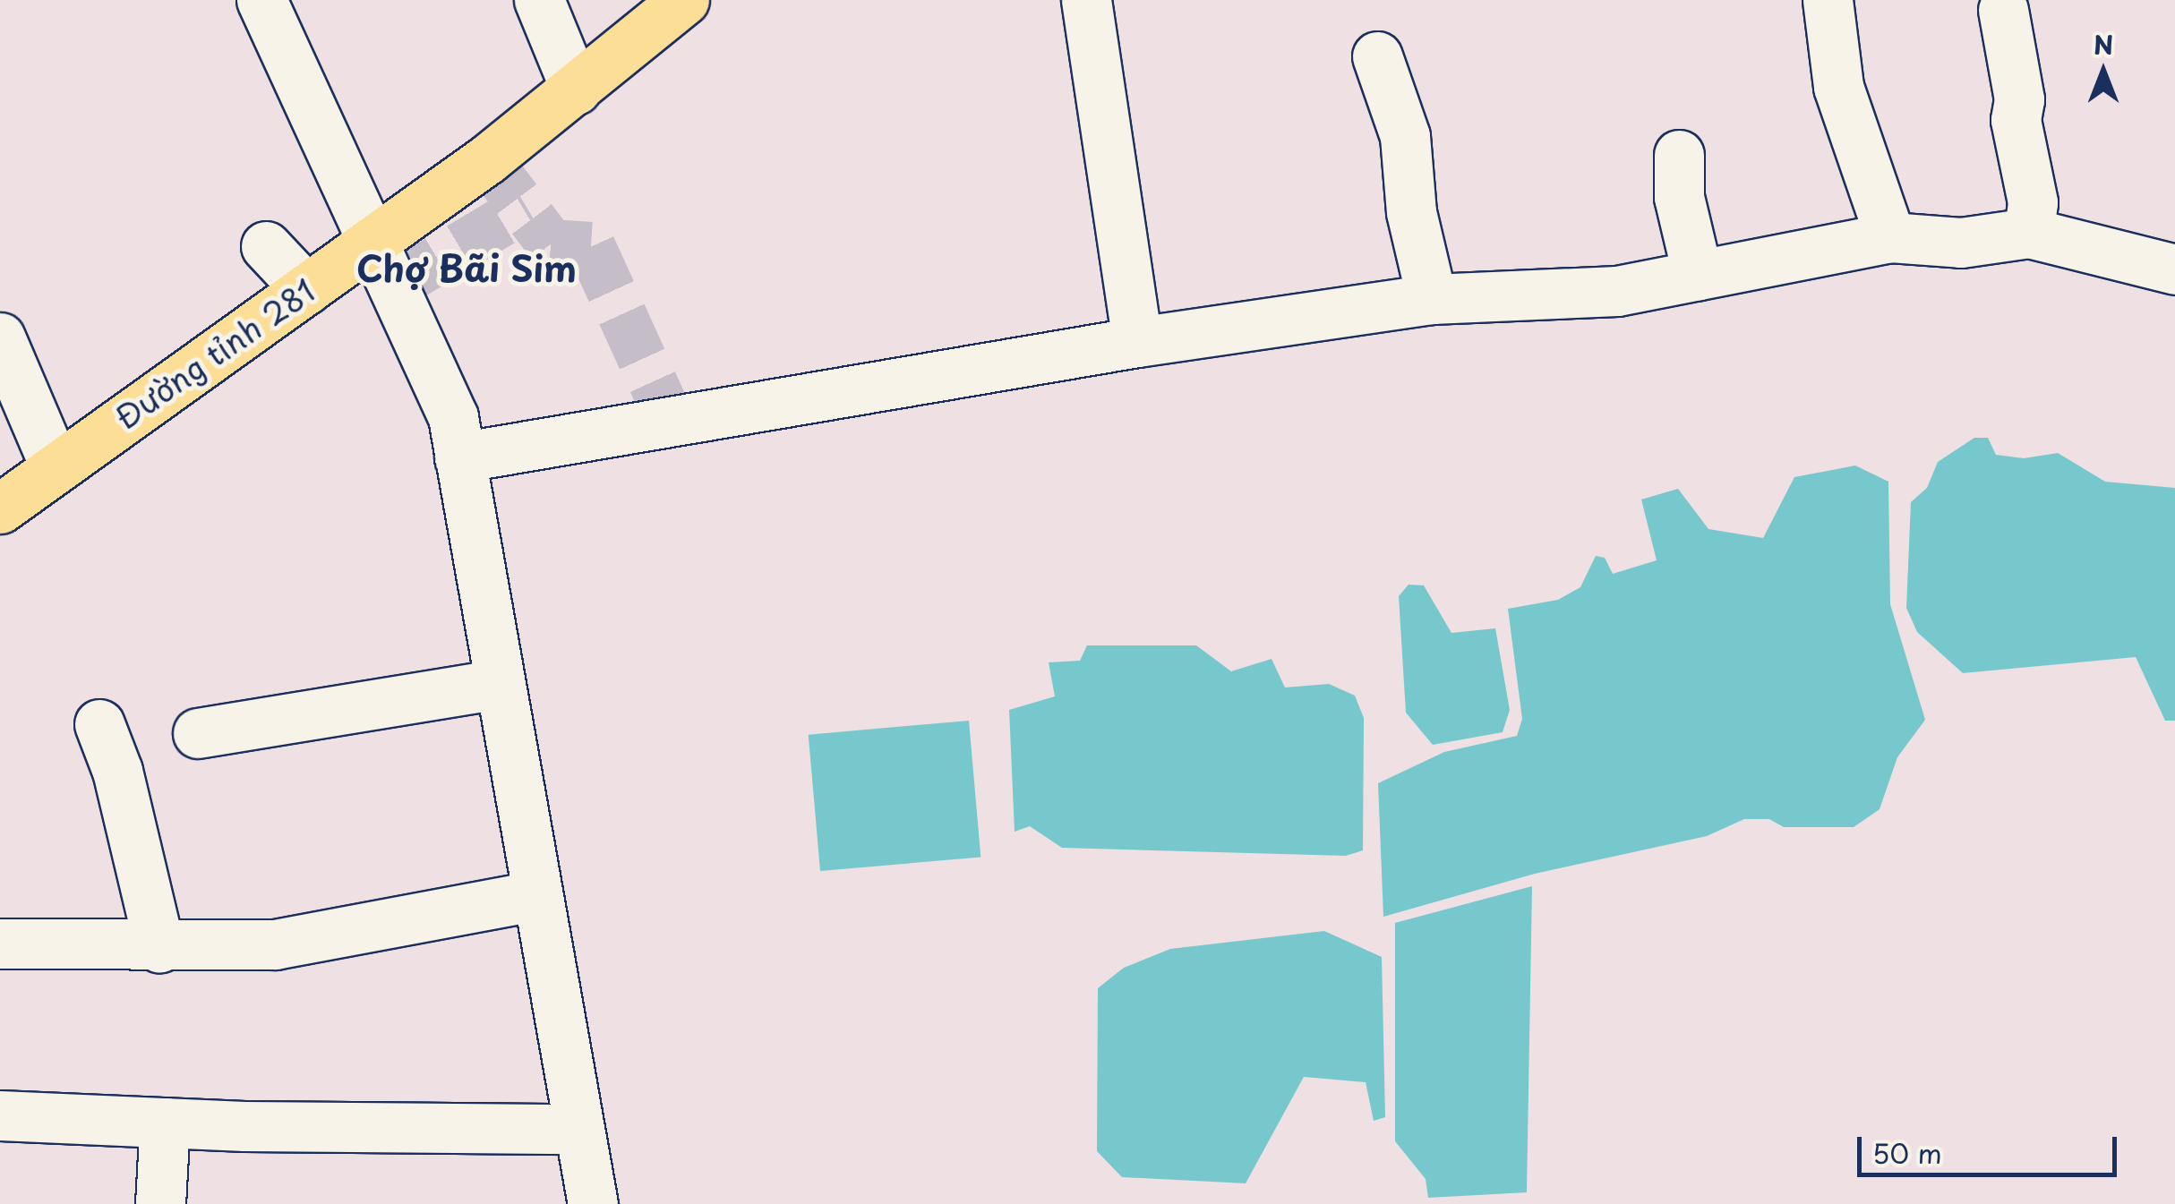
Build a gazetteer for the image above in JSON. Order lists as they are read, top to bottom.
{
  "streets": {
    "main road": ["Đường tỉnh 281"]
  },
  "districts": ["Chợ Bãi Sim"],
  "scale_bar": "50 m",
  "north": "top"
}
